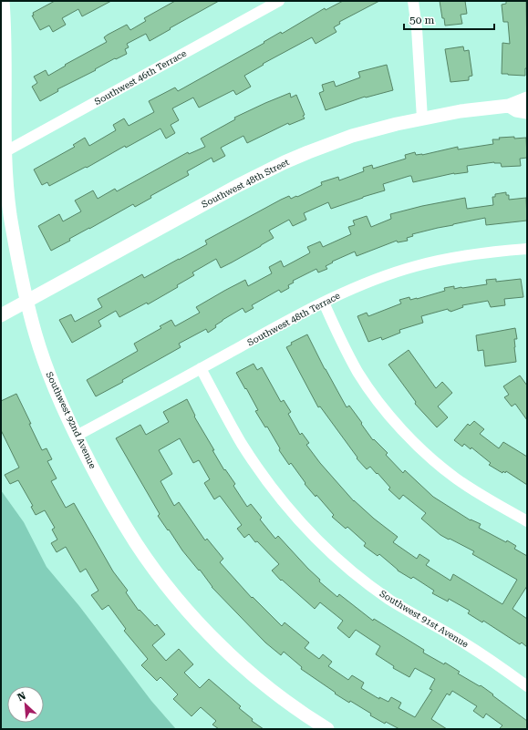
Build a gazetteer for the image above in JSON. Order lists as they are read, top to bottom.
{
  "streets": {
    "street": [
      "Southwest 46th Terrace",
      "Southwest 48th Street",
      "Southwest 48th Terrace",
      "Southwest 92nd Avenue",
      "Southwest 91st Avenue"
    ]
  },
  "crossings": [
    ["Southwest 46th Terrace", "Southwest 92nd Avenue"],
    ["Southwest 48th Street", "Southwest 92nd Avenue"],
    ["Southwest 48th Terrace", "Southwest 92nd Avenue"],
    ["Southwest 48th Terrace", "Southwest 91st Avenue"]
  ],
  "scale_bar": "50 m",
  "north": "top left"
}
